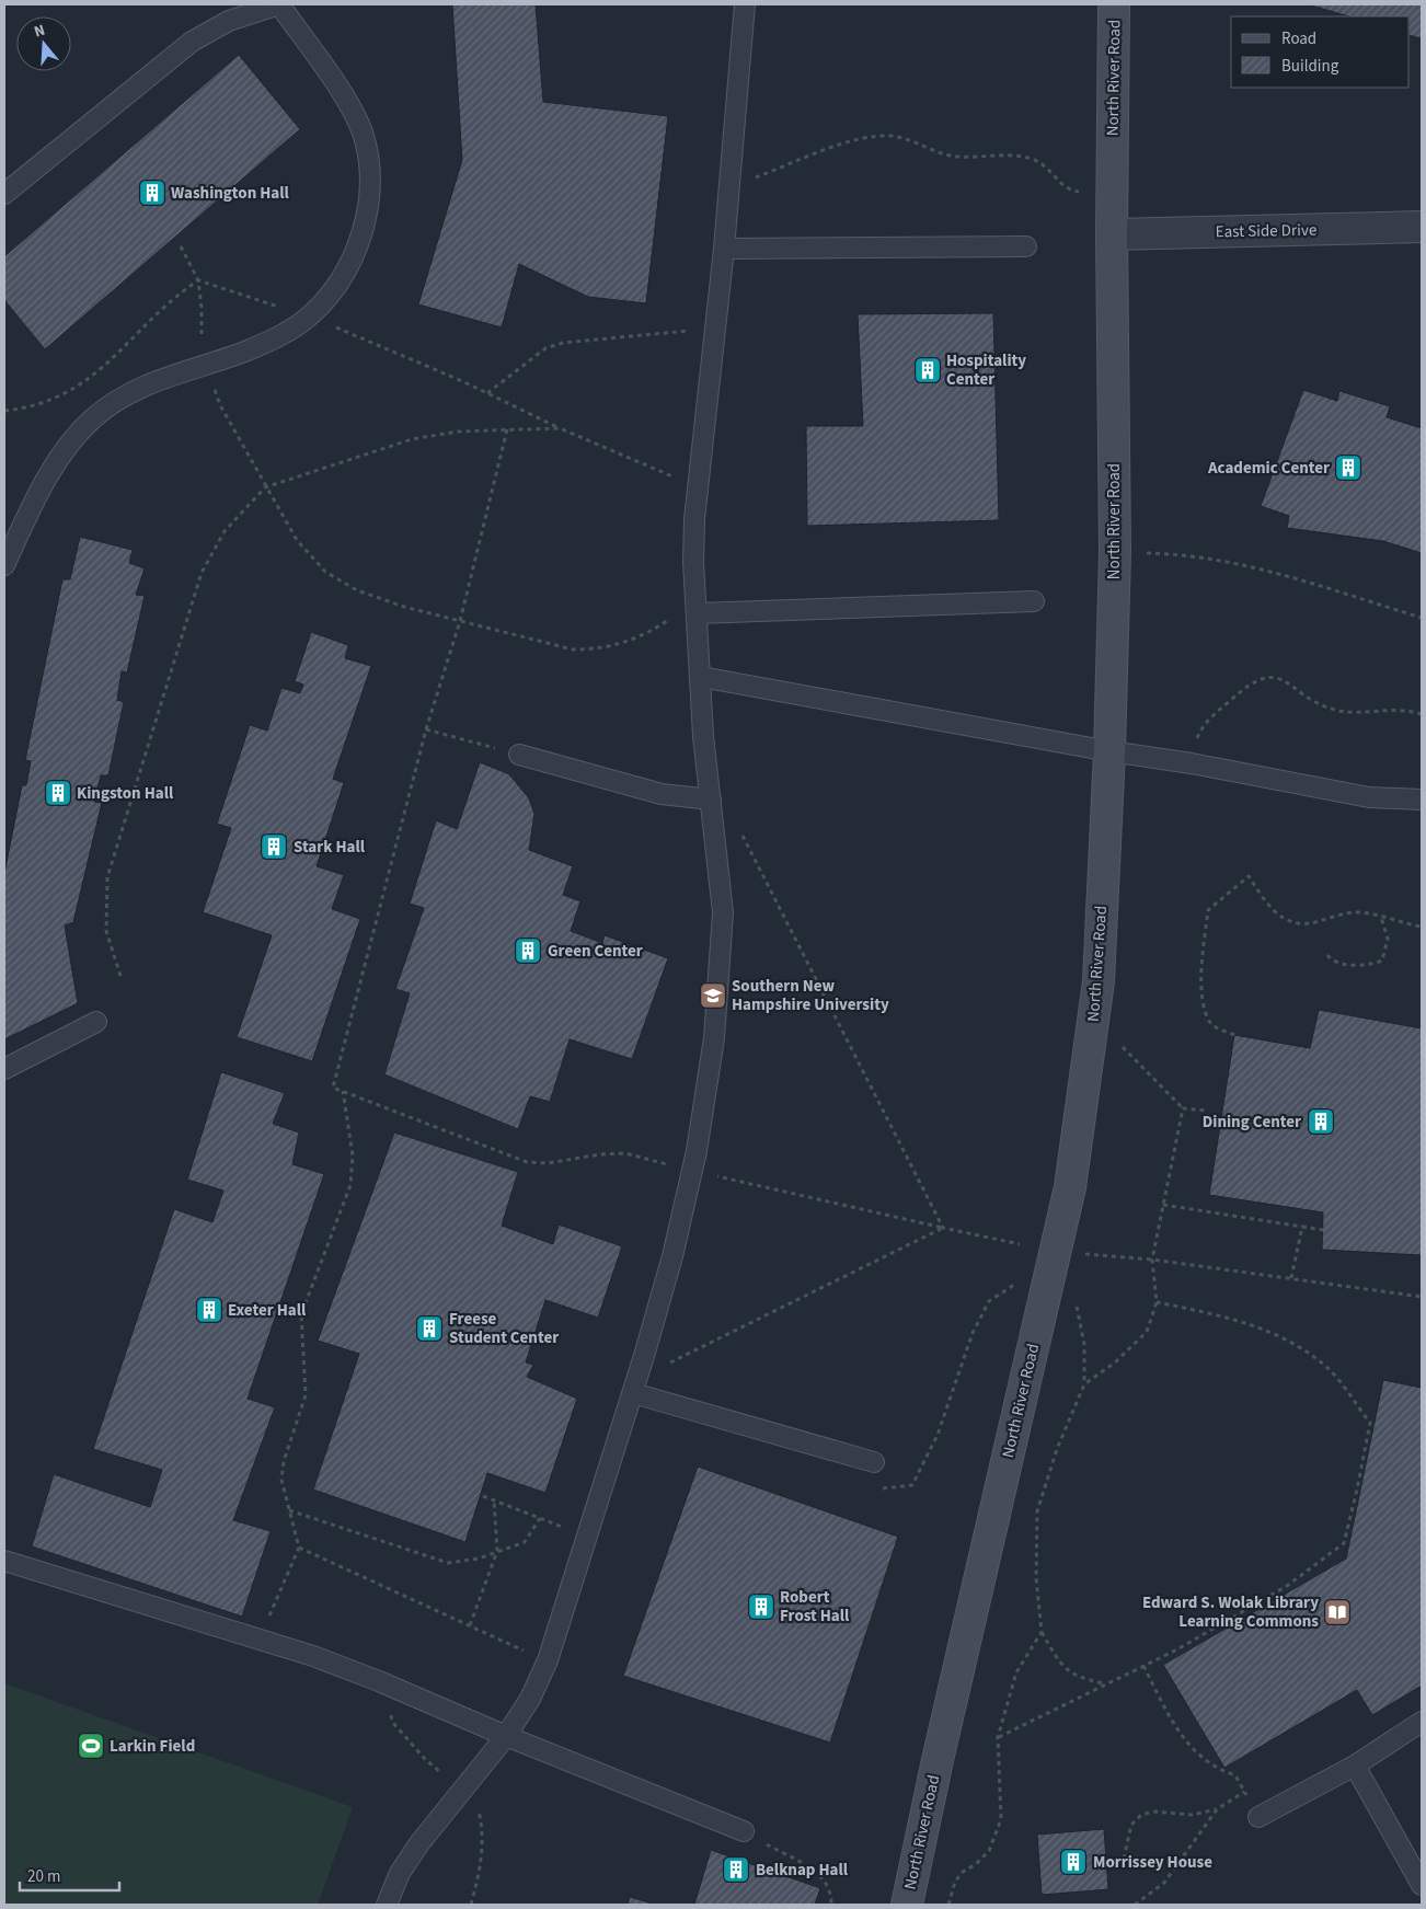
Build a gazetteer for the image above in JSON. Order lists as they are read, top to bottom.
{
  "streets": {
    "street": ["North River Road", "East Side Drive"]
  },
  "crossings": [
    ["North River Road", "East Side Drive"]
  ],
  "places": {
    "building": [
      "Washington Hall",
      "Hospitality Center",
      "Academic Center",
      "Kingston Hall",
      "Stark Hall",
      "Green Center",
      "Dining Center",
      "Exeter Hall",
      "Freese Student Center",
      "Robert Frost Hall",
      "Morrissey House",
      "Belknap Hall"
    ],
    "school or university": ["Southern New Hampshire University"],
    "library": ["Edward S. Wolak Library Learning Commons"],
    "sports": ["Larkin Field"]
  },
  "legend": ["Road", "Building"],
  "scale_bar": "20 m",
  "north": "top"
}
